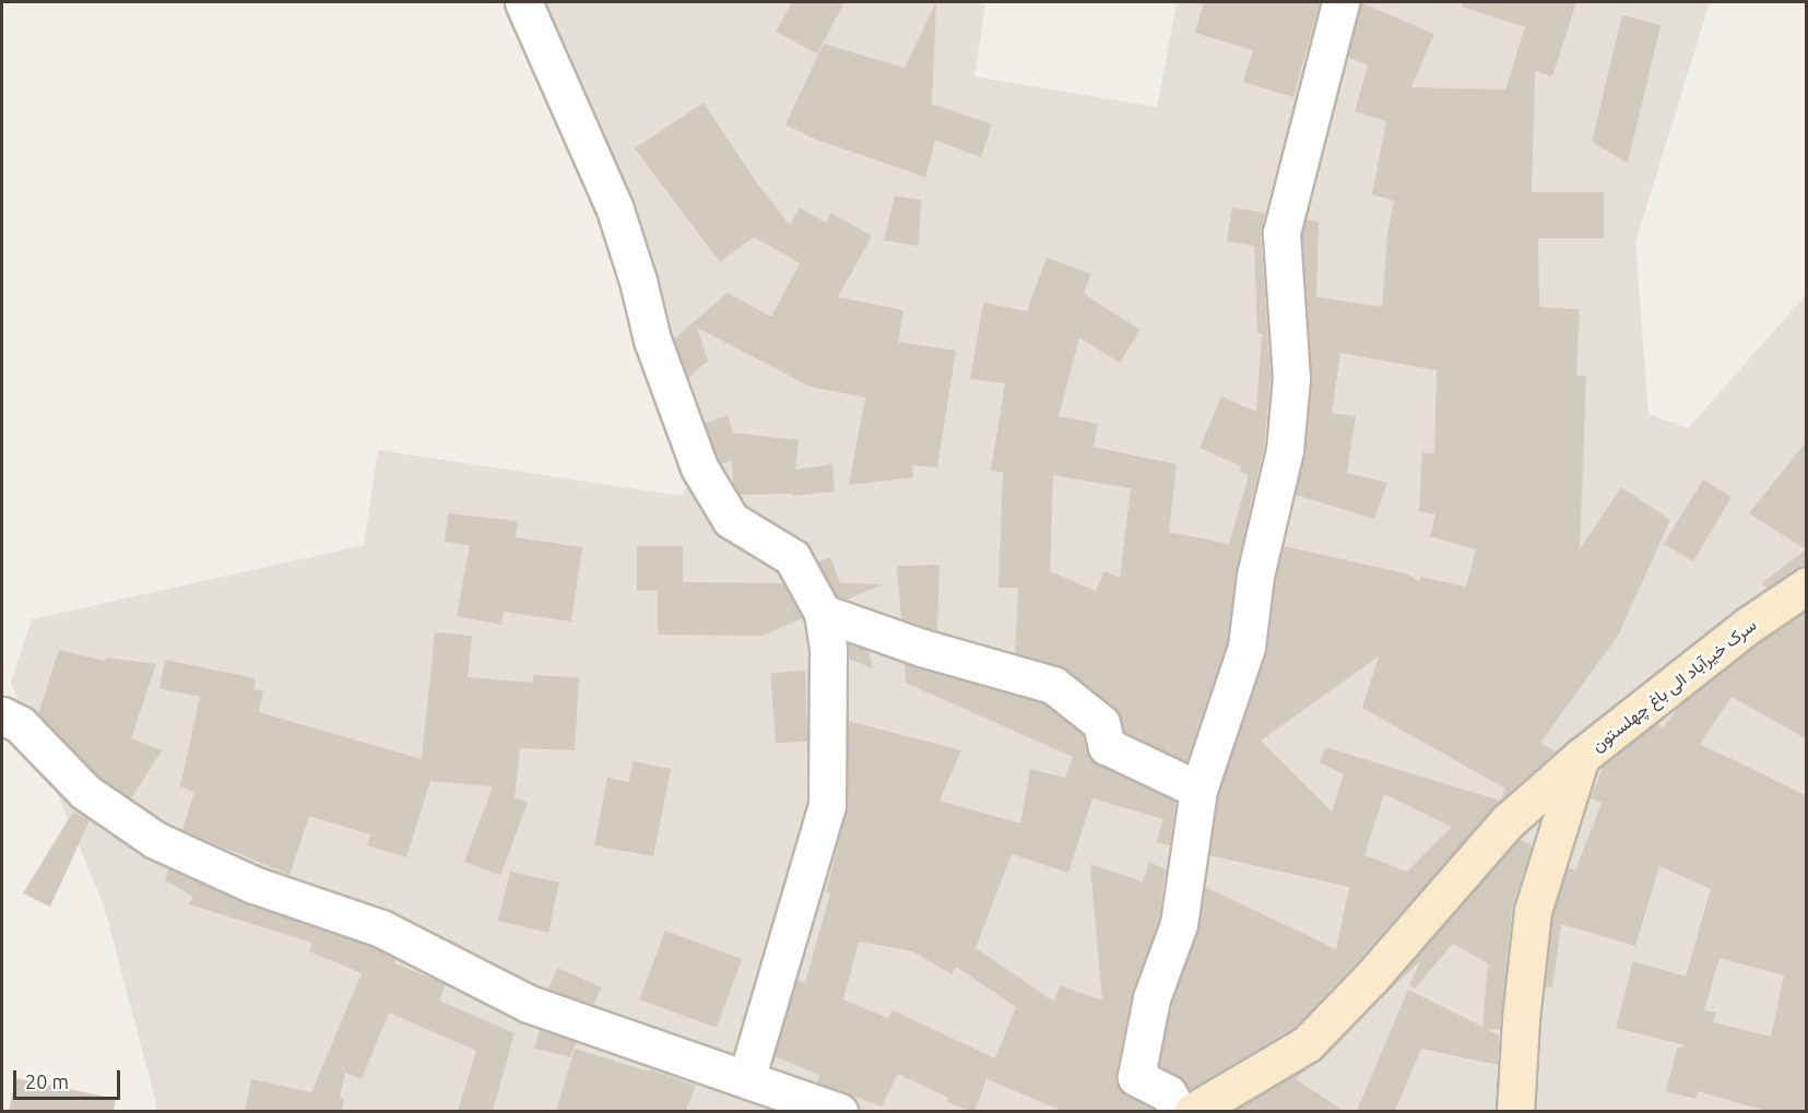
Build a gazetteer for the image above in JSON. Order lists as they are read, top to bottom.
{
  "streets": {
    "street": ["سرک خیرآباد الی باغ چهلستون"]
  },
  "scale_bar": "20 m"
}
